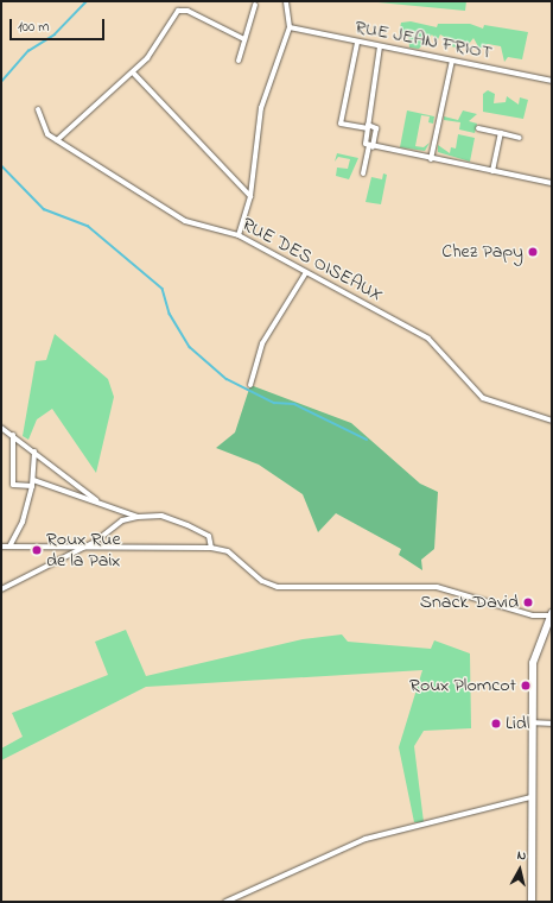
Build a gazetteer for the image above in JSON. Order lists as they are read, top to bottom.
{
  "streets": {
    "street": ["RUE JEAN FRIOT", "RUE DES OISEAUX"]
  },
  "places": [
    "Chez Papy",
    "Roux Rue de la Paix",
    "Snack David",
    "Roux Plomcot",
    "Lidl"
  ],
  "scale_bar": "100 m",
  "north": "top"
}
